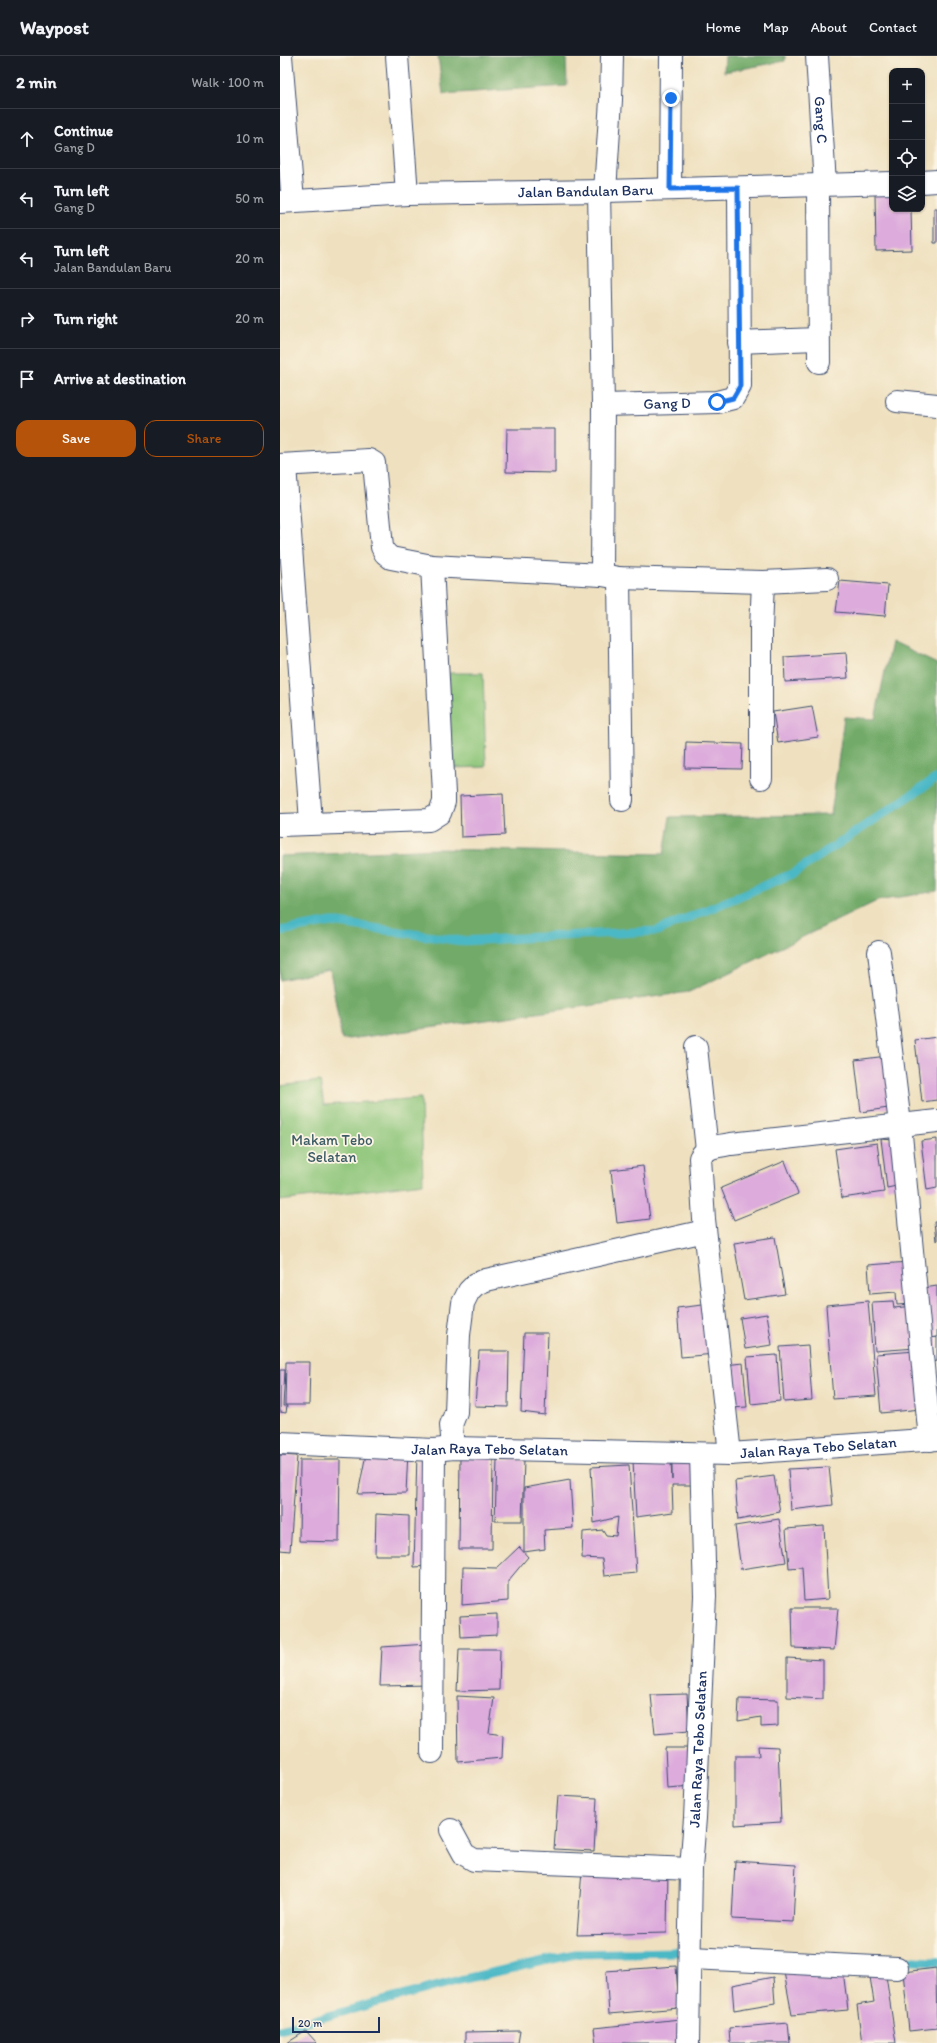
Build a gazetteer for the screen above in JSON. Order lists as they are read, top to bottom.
{
  "streets": {
    "street": [
      "Gang C",
      "Jalan Bandulan Baru",
      "Gang D",
      "Jalan Raya Tebo Selatan"
    ]
  },
  "crossings": [
    ["Gang C", "Jalan Bandulan Baru"],
    ["Jalan Bandulan Baru", "Gang D"]
  ],
  "parks": ["Makam Tebo Selatan"],
  "scale_bar": "20 m",
  "page": {
    "header": "Waypost",
    "nav": [
      "Home",
      "Map",
      "About",
      "Contact"
    ],
    "heading": ["2 min", "Walk · 100 m"],
    "map_buttons": ["+", "−"],
    "list": [
      ["Continue", "Gang D", "10 m"],
      ["Turn left", "Gang D", "50 m"],
      ["Turn left", "Jalan Bandulan Baru", "20 m"],
      ["Turn right", "20 m"],
      "Arrive at destination"
    ],
    "buttons": ["Save", "Share"],
    "scale": "20 m"
  }
}
